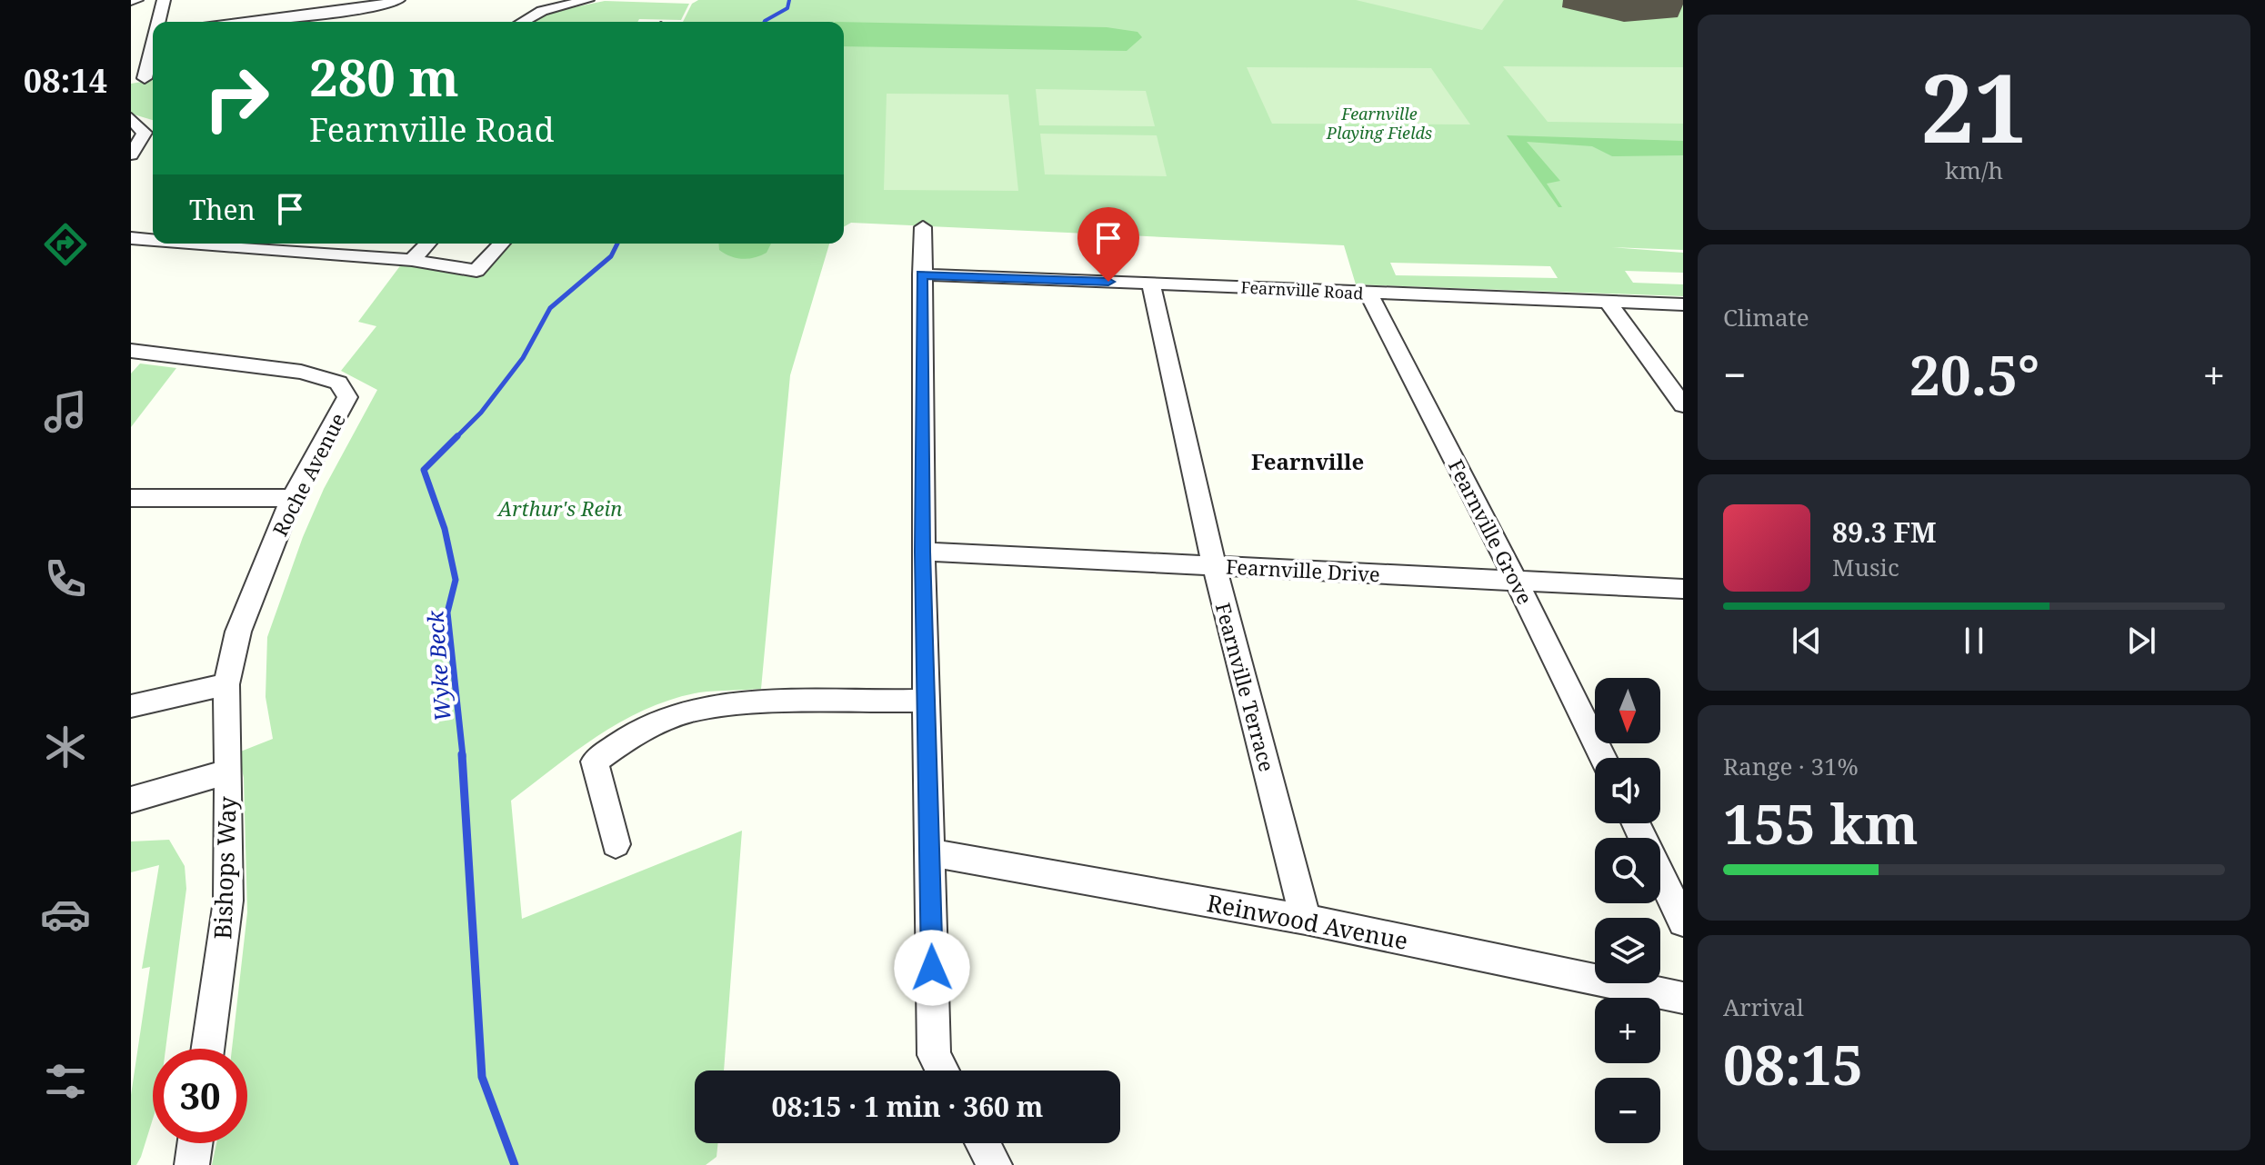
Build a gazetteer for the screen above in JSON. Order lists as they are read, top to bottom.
{
  "streets": {
    "street": [
      "Fearnville Road",
      "Roche Avenue",
      "Fearnville Grove",
      "Fearnville Drive",
      "Fearnville Terrace",
      "Bishops Way",
      "Reinwood Avenue"
    ]
  },
  "crossings": [
    ["Fearnville Road", "Fearnville Grove"],
    ["Fearnville Road", "Fearnville Terrace"],
    ["Roche Avenue", "Bishops Way"],
    ["Fearnville Grove", "Fearnville Drive"],
    ["Fearnville Drive", "Fearnville Terrace"],
    ["Fearnville Terrace", "Reinwood Avenue"]
  ],
  "districts": ["Fearnville"],
  "water": ["Wyke Beck"],
  "parks": ["Fearnville Playing Fields", "Arthur's Rein"],
  "north": "bottom",
  "page": {
    "tabs": "08:14",
    "tile": [
      ["21", "km/h"],
      "Climate",
      ["Range · 31%", "155 km"],
      ["Arrival", "08:15"]
    ],
    "turn": ["280 m", "Fearnville Road"],
    "then": "Then",
    "heat": ["−", "20.5°", "+"],
    "song": ["89.3 FM", "Music"],
    "map_buttons": ["+", "−"],
    "limit": "30",
    "trip": "08:15 · 1 min · 360 m"
  }
}
